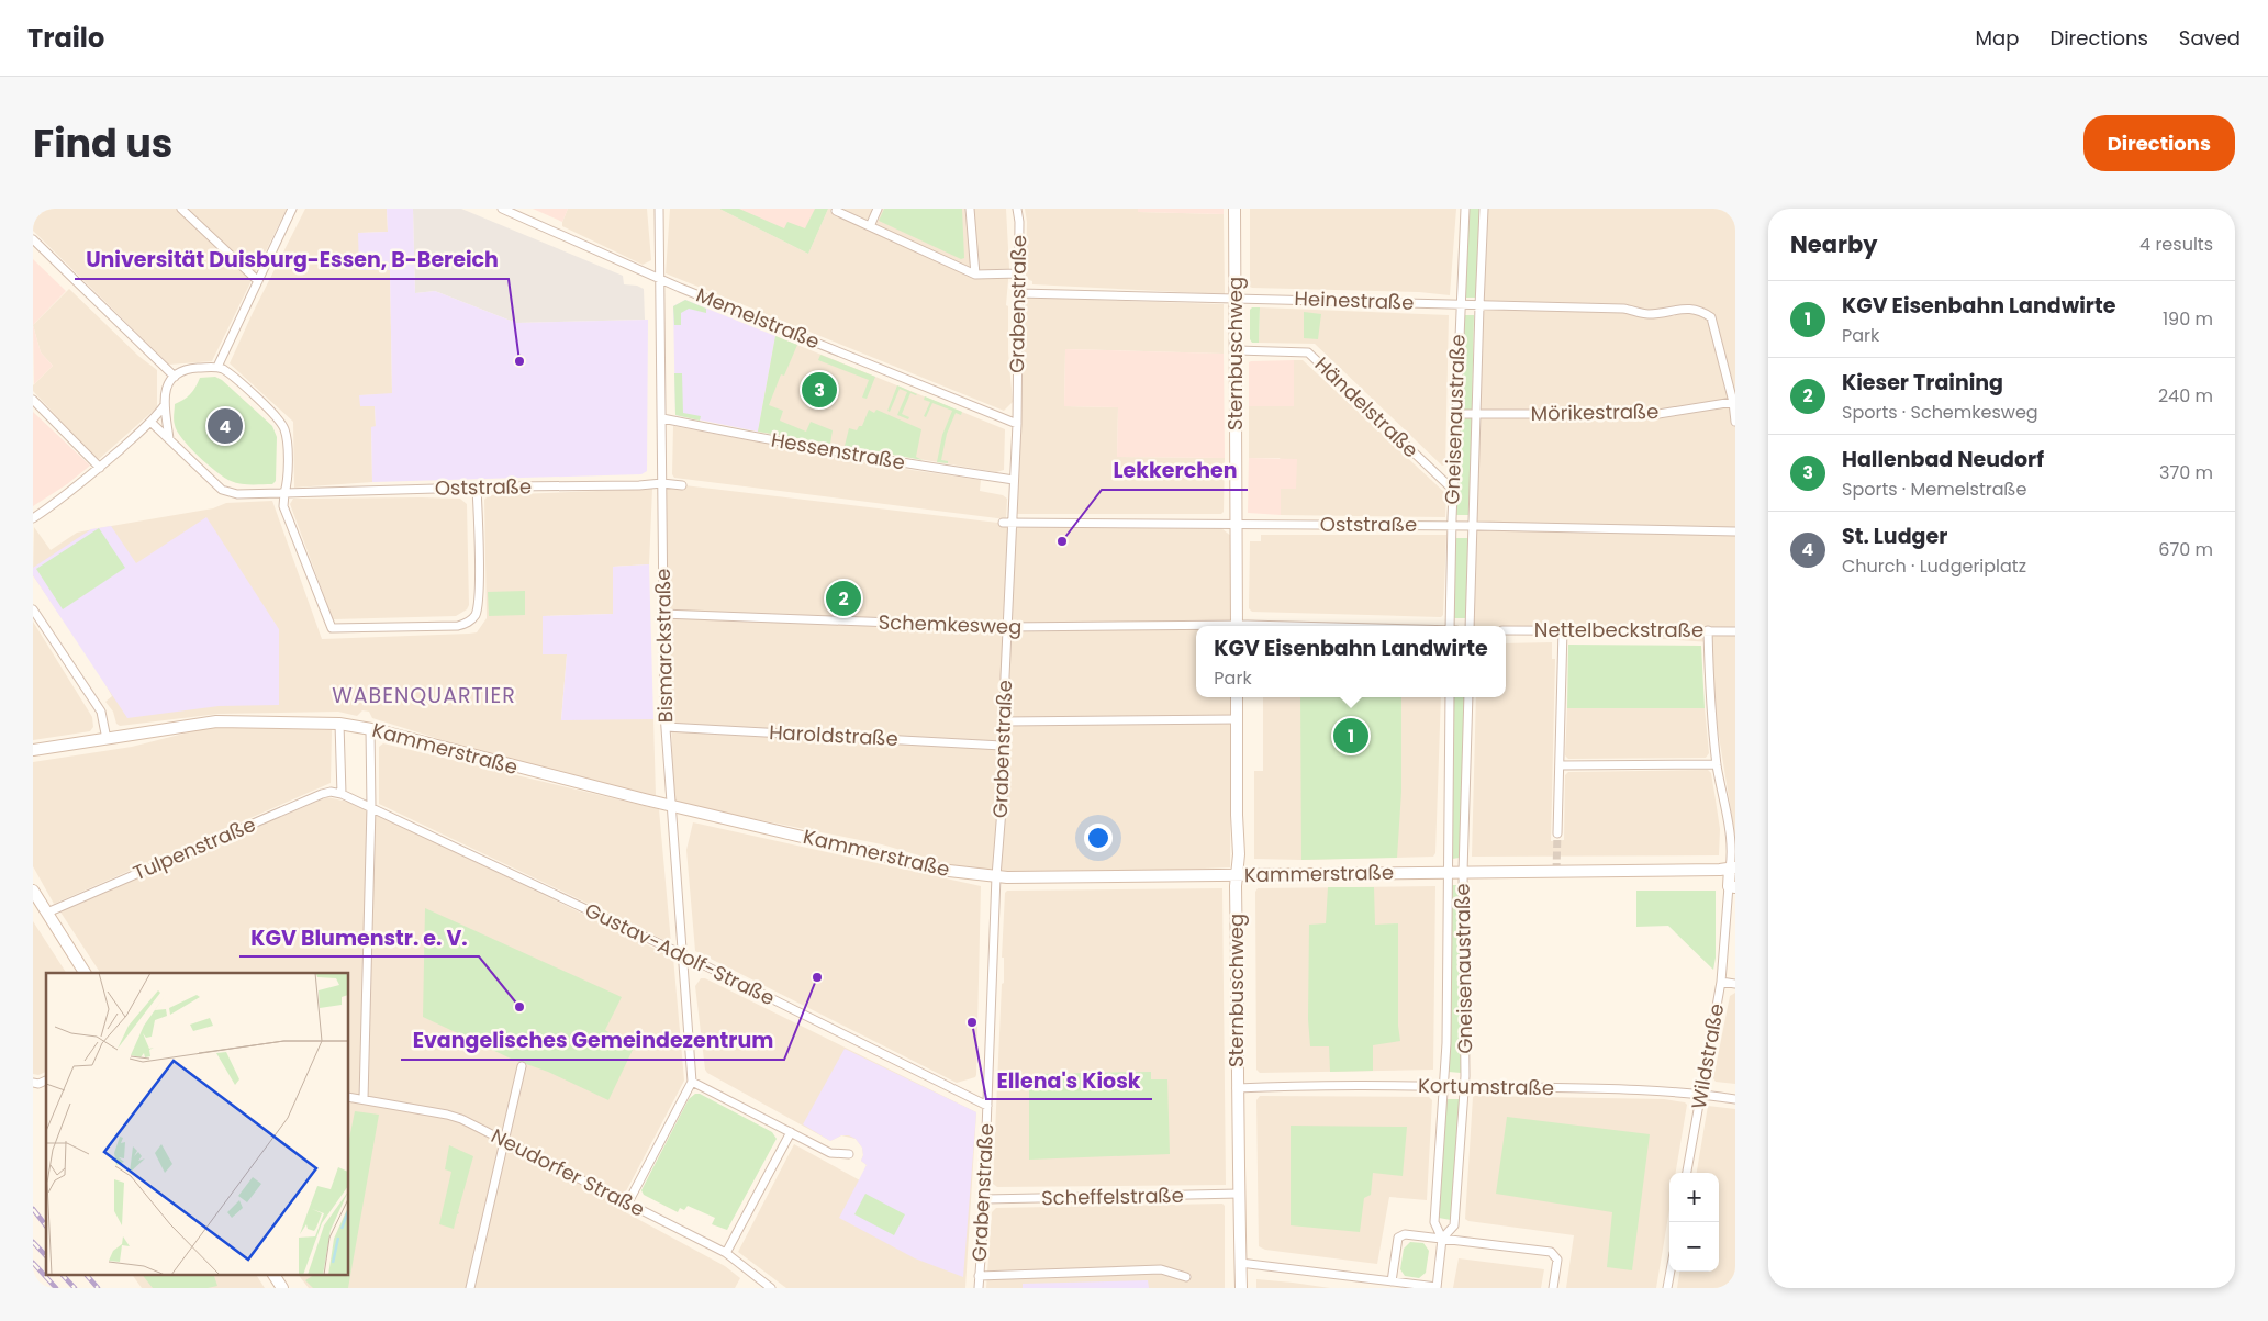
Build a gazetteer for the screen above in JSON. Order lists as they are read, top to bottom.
{
  "streets": {
    "street": [
      "Heinestraße",
      "Grabenstraße",
      "Memelstraße",
      "Sternbuschweg",
      "Händelstraße",
      "Mörikestraße",
      "Gneisenaustraße",
      "Hessenstraße",
      "Oststraße",
      "Schemkesweg",
      "Nettelbeckstraße",
      "Bismarckstraße",
      "Haroldstraße",
      "Kammerstraße",
      "Tulpenstraße",
      "Gustav-Adolf-Straße",
      "Wildstraße",
      "Kortumstraße",
      "Neudorfer Straße",
      "Scheffelstraße"
    ]
  },
  "crossings": [
    ["Heinestraße", "Grabenstraße"],
    ["Heinestraße", "Sternbuschweg"],
    ["Heinestraße", "Mörikestraße"],
    ["Heinestraße", "Gneisenaustraße"],
    ["Grabenstraße", "Memelstraße"],
    ["Grabenstraße", "Hessenstraße"],
    ["Grabenstraße", "Oststraße"],
    ["Grabenstraße", "Schemkesweg"],
    ["Grabenstraße", "Haroldstraße"],
    ["Grabenstraße", "Kammerstraße"],
    ["Grabenstraße", "Gustav-Adolf-Straße"],
    ["Grabenstraße", "Scheffelstraße"],
    ["Memelstraße", "Bismarckstraße"],
    ["Sternbuschweg", "Händelstraße"],
    ["Sternbuschweg", "Oststraße"],
    ["Sternbuschweg", "Kammerstraße"],
    ["Sternbuschweg", "Kortumstraße"],
    ["Sternbuschweg", "Scheffelstraße"],
    ["Händelstraße", "Gneisenaustraße"],
    ["Mörikestraße", "Gneisenaustraße"],
    ["Gneisenaustraße", "Oststraße"],
    ["Gneisenaustraße", "Kammerstraße"],
    ["Gneisenaustraße", "Kortumstraße"],
    ["Hessenstraße", "Bismarckstraße"],
    ["Oststraße", "Bismarckstraße"],
    ["Schemkesweg", "Bismarckstraße"],
    ["Bismarckstraße", "Haroldstraße"],
    ["Bismarckstraße", "Kammerstraße"],
    ["Bismarckstraße", "Gustav-Adolf-Straße"],
    ["Kammerstraße", "Wildstraße"],
    ["Tulpenstraße", "Gustav-Adolf-Straße"],
    ["Wildstraße", "Kortumstraße"]
  ],
  "districts": ["WABENQUARTIER"],
  "places": [
    "Universität Duisburg-Essen, B-Bereich",
    "Lekkerchen",
    "Evangelisches Gemeindezentrum",
    "KGV Blumenstr. e. V.",
    "Ellena's Kiosk"
  ],
  "page": {
    "header": "Trailo",
    "nav": ["Map", "Directions", "Saved"],
    "title": "Find us",
    "buttons": "Directions",
    "heading": ["Nearby", "4 results"],
    "list": [
      {
        "mark": "1",
        "name": "KGV Eisenbahn Landwirte",
        "note": "Park",
        "value": "190 m"
      },
      {
        "mark": "2",
        "name": "Kieser Training",
        "note": "Sports · Schemkesweg",
        "value": "240 m"
      },
      {
        "mark": "3",
        "name": "Hallenbad Neudorf",
        "note": "Sports · Memelstraße",
        "value": "370 m"
      },
      {
        "mark": "4",
        "name": "St. Ludger",
        "note": "Church · Ludgeriplatz",
        "value": "670 m"
      }
    ],
    "pins": [
      "3",
      "4",
      "2",
      "1"
    ],
    "popup": ["KGV Eisenbahn Landwirte", "Park"],
    "map_buttons": ["+", "−"]
  }
}
